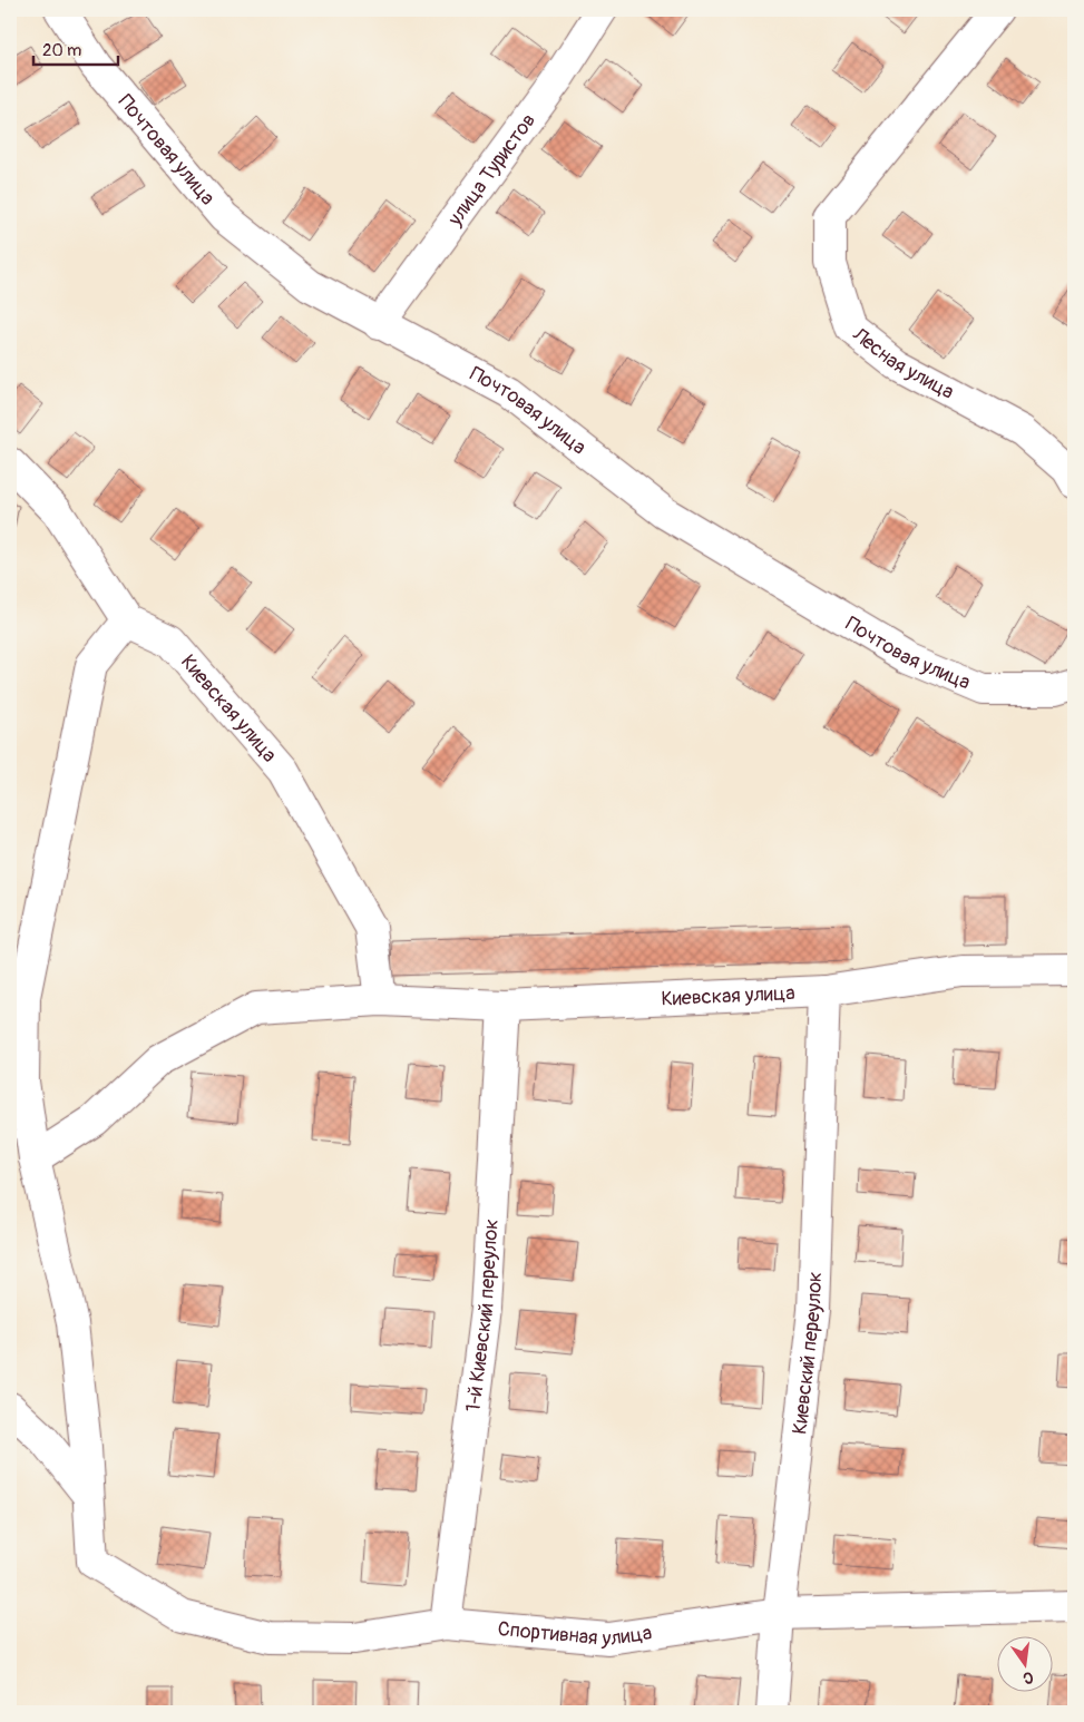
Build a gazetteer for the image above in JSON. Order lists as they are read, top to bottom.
{
  "streets": {
    "street": [
      "Почтовая улица",
      "улица Туристов",
      "Лесная улица",
      "Киевская улица",
      "1-й Киевский переулок",
      "Киевский переулок",
      "Спортивная улица"
    ]
  },
  "crossings": [
    ["Почтовая улица", "улица Туристов"],
    ["Киевская улица", "1-й Киевский переулок"],
    ["Киевская улица", "Киевский переулок"],
    ["1-й Киевский переулок", "Спортивная улица"],
    ["Киевский переулок", "Спортивная улица"]
  ],
  "scale_bar": "20 m",
  "north": "bottom"
}
